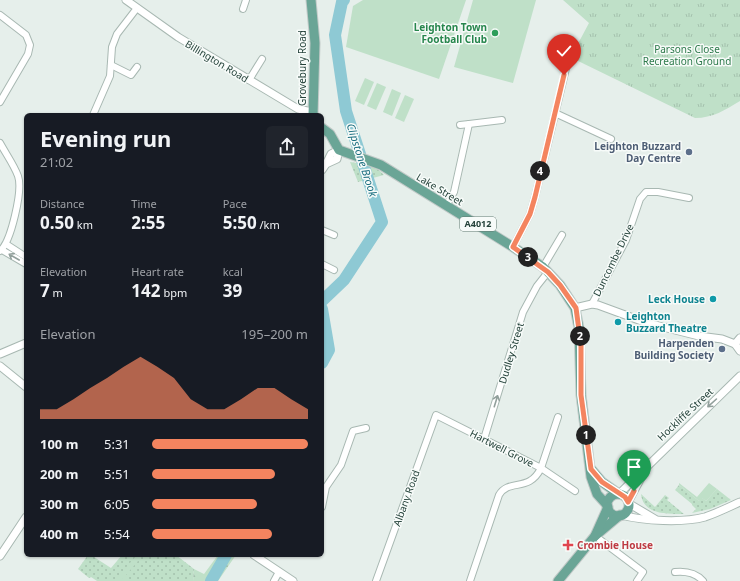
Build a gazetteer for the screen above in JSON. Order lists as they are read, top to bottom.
{
  "streets": {
    "main road": ["Grovebury Road", "Lake Street", "A4012"],
    "street": [
      "Billington Road",
      "Duncombe Drive",
      "Dudley Street",
      "Hockliffe Street",
      "Hartwell Grove",
      "Albany Road"
    ]
  },
  "crossings": [
    ["Billington Road", "Grovebury Road"],
    ["Lake Street", "A4012"],
    ["Lake Street", "Dudley Street"],
    ["A4012", "Hockliffe Street"],
    ["Dudley Street", "Hartwell Grove"],
    ["Hartwell Grove", "Albany Road"]
  ],
  "one_way": ["Dudley Street", "Hockliffe Street"],
  "water": ["Clipstone Brook"],
  "parks": ["Parsons Close Recreation Ground"],
  "places": {
    "other": [
      "Leighton Town Football Club",
      "Leighton Buzzard Day Centre",
      "Leck House",
      "Leighton Buzzard Theatre",
      "Harpenden Building Society"
    ],
    "health": ["Crombie House"]
  },
  "page": {
    "heading": ["Evening run", "21:02"],
    "pins": [
      "4",
      "3",
      "2",
      "1"
    ],
    "stats": [
      ["Distance", "0.50 km"],
      ["Time", "2:55"],
      ["Pace", "5:50 /km"],
      ["Elevation", "7 m"],
      ["Heart rate", "142 bpm"],
      ["kcal", "39"]
    ],
    "chart": ["Elevation", "195–200 m"],
    "list": [
      {
        "name": "100 m",
        "note": "5:31"
      },
      {
        "name": "200 m",
        "note": "5:51"
      },
      {
        "name": "300 m",
        "note": "6:05"
      },
      {
        "name": "400 m",
        "note": "5:54"
      }
    ]
  }
}
